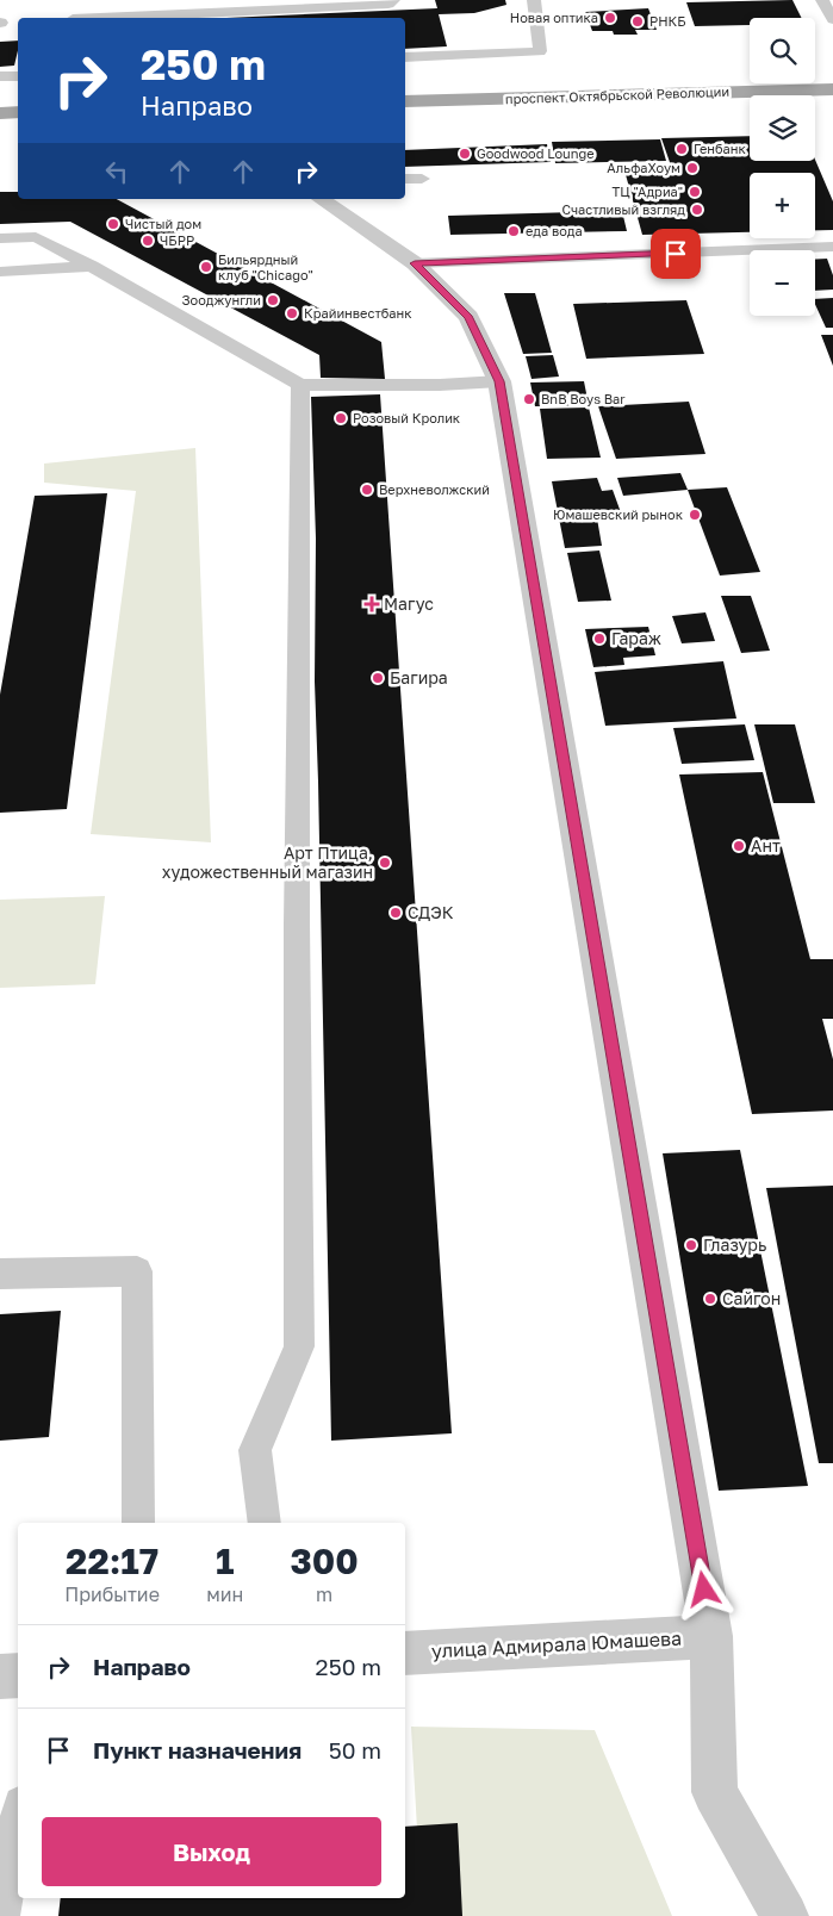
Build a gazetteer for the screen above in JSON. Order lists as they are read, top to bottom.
{
  "streets": {
    "main road": ["проспект Октябрьской Революции"],
    "street": ["улица Адмирала Юмашева"]
  },
  "places": {
    "other": [
      "Новая оптика",
      "РНКБ",
      "Генбанк",
      "Goodwood Lounge",
      "АльфаХоум",
      "ТЦ \"Адриа\"",
      "Счастливый взгляд",
      "Чистый дом",
      "еда вода",
      "ЧБРР",
      "Бильярдный клуб \"Chicago\"",
      "Зооджунгли",
      "Крайинвестбанк",
      "BnB Boys Bar",
      "Розовый Кролик",
      "Верхневолжский",
      "Юмашевский рынок",
      "Гараж",
      "Багира",
      "Ант",
      "Арт Птица, художественный магазин",
      "СДЭК",
      "Глазурь",
      "Сайгон"
    ],
    "health": ["Магус"]
  },
  "page": {
    "map_buttons": ["+", "−"],
    "turn": ["250 m", "Направо"],
    "eta": [
      "22:17",
      "Прибытие",
      "1",
      "мин",
      "300",
      "m"
    ],
    "list": [
      {
        "name": "Направо",
        "value": "250 m"
      },
      {
        "name": "Пункт назначения",
        "value": "50 m"
      }
    ],
    "buttons": "Выход"
  }
}
